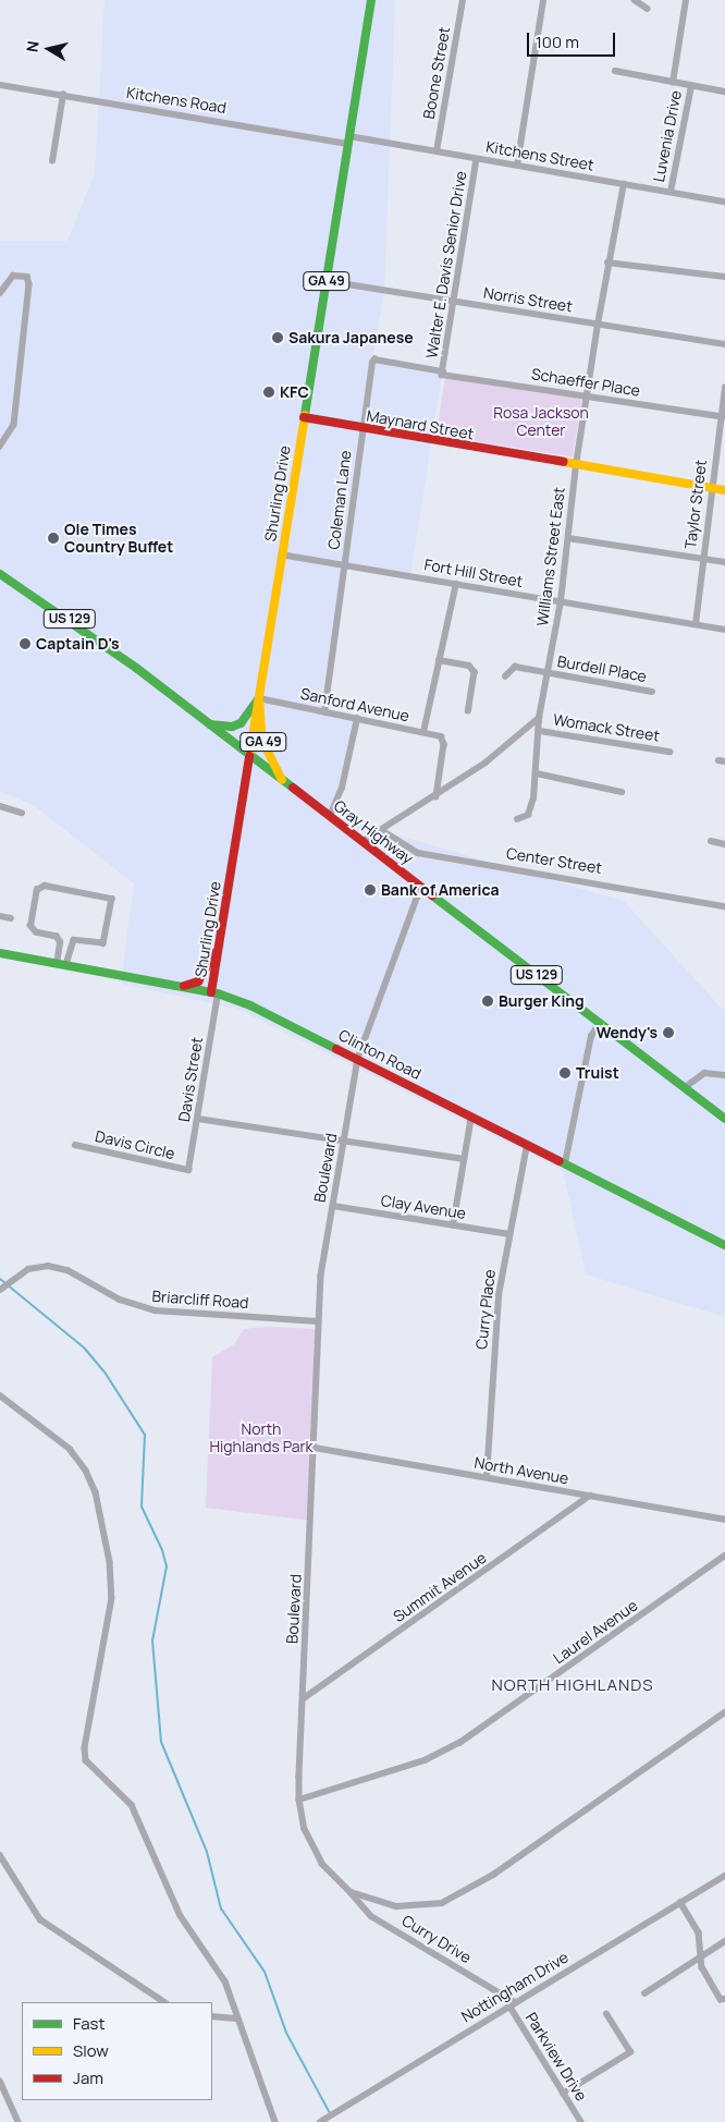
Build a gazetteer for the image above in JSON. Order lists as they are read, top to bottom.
{
  "streets": {
    "main road": [
      "GA 49",
      "Maynard Street",
      "Shurling Drive",
      "US 129",
      "Gray Highway",
      "Clinton Road"
    ],
    "street": [
      "Boone Street",
      "Kitchens Road",
      "Luvenia Drive",
      "Kitchens Street",
      "Walter E. Davis Senior Drive",
      "Norris Street",
      "Schaeffer Place",
      "Coleman Lane",
      "Taylor Street",
      "Williams Street East",
      "Fort Hill Street",
      "Burdell Place",
      "Sanford Avenue",
      "Womack Street",
      "Center Street",
      "Davis Street",
      "Davis Circle",
      "Boulevard",
      "Clay Avenue",
      "Briarcliff Road",
      "Curry Place",
      "North Avenue",
      "Summit Avenue",
      "Laurel Avenue",
      "Curry Drive",
      "Nottingham Drive",
      "Parkview Drive"
    ]
  },
  "crossings": [
    ["Boone Street", "Kitchens Street"],
    ["Kitchens Road", "Kitchens Street"],
    ["Kitchens Road", "Shurling Drive"],
    ["Luvenia Drive", "Kitchens Street"],
    ["Kitchens Street", "Walter E. Davis Senior Drive"],
    ["Kitchens Street", "Shurling Drive"],
    ["Kitchens Street", "Williams Street East"],
    ["Walter E. Davis Senior Drive", "Norris Street"],
    ["Walter E. Davis Senior Drive", "Schaeffer Place"],
    ["Walter E. Davis Senior Drive", "Coleman Lane"],
    ["GA 49", "Shurling Drive"],
    ["GA 49", "Sanford Avenue"],
    ["GA 49", "Gray Highway"],
    ["Norris Street", "Shurling Drive"],
    ["Norris Street", "Williams Street East"],
    ["Schaeffer Place", "Coleman Lane"],
    ["Schaeffer Place", "Taylor Street"],
    ["Schaeffer Place", "Williams Street East"],
    ["Maynard Street", "Shurling Drive"],
    ["Maynard Street", "Coleman Lane"],
    ["Maynard Street", "Taylor Street"],
    ["Maynard Street", "Williams Street East"],
    ["Shurling Drive", "Fort Hill Street"],
    ["Shurling Drive", "Sanford Avenue"],
    ["Shurling Drive", "Gray Highway"],
    ["Shurling Drive", "Clinton Road"],
    ["Shurling Drive", "Davis Street"],
    ["Coleman Lane", "Fort Hill Street"],
    ["Coleman Lane", "Sanford Avenue"],
    ["Taylor Street", "Fort Hill Street"],
    ["Williams Street East", "Fort Hill Street"],
    ["Williams Street East", "Burdell Place"],
    ["Williams Street East", "Womack Street"],
    ["Gray Highway", "Boulevard"],
    ["Clinton Road", "Davis Street"],
    ["Clinton Road", "Boulevard"],
    ["Clinton Road", "Curry Place"],
    ["Davis Street", "Davis Circle"],
    ["Boulevard", "Clay Avenue"],
    ["Boulevard", "Briarcliff Road"],
    ["Boulevard", "North Avenue"],
    ["Boulevard", "Summit Avenue"],
    ["Boulevard", "Laurel Avenue"],
    ["Boulevard", "Curry Drive"],
    ["Clay Avenue", "Curry Place"],
    ["Curry Place", "North Avenue"],
    ["North Avenue", "Summit Avenue"],
    ["Curry Drive", "Nottingham Drive"],
    ["Curry Drive", "Parkview Drive"],
    ["Nottingham Drive", "Parkview Drive"]
  ],
  "districts": ["NORTH HIGHLANDS"],
  "parks": ["Rosa Jackson Center", "North Highlands Park"],
  "places": [
    "Sakura Japanese",
    "KFC",
    "Ole Times Country Buffet",
    "Captain D's",
    "Bank of America",
    "Burger King",
    "Wendy's",
    "Truist"
  ],
  "legend": ["Fast", "Slow", "Jam"],
  "scale_bar": "100 m",
  "north": "left"
}
